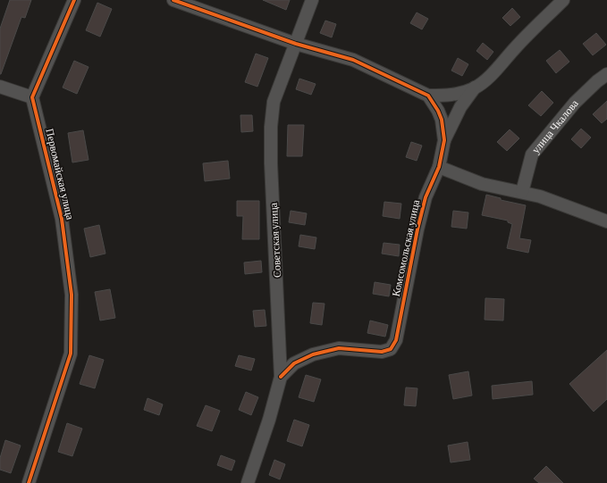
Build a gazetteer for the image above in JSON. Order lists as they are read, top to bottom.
{
  "streets": {
    "street": [
      "улица Чкалова",
      "Первомайская улица",
      "Советская улица",
      "Комсомольская улица"
    ]
  },
  "crossings": [
    ["Советская улица", "Комсомольская улица"]
  ]
}
